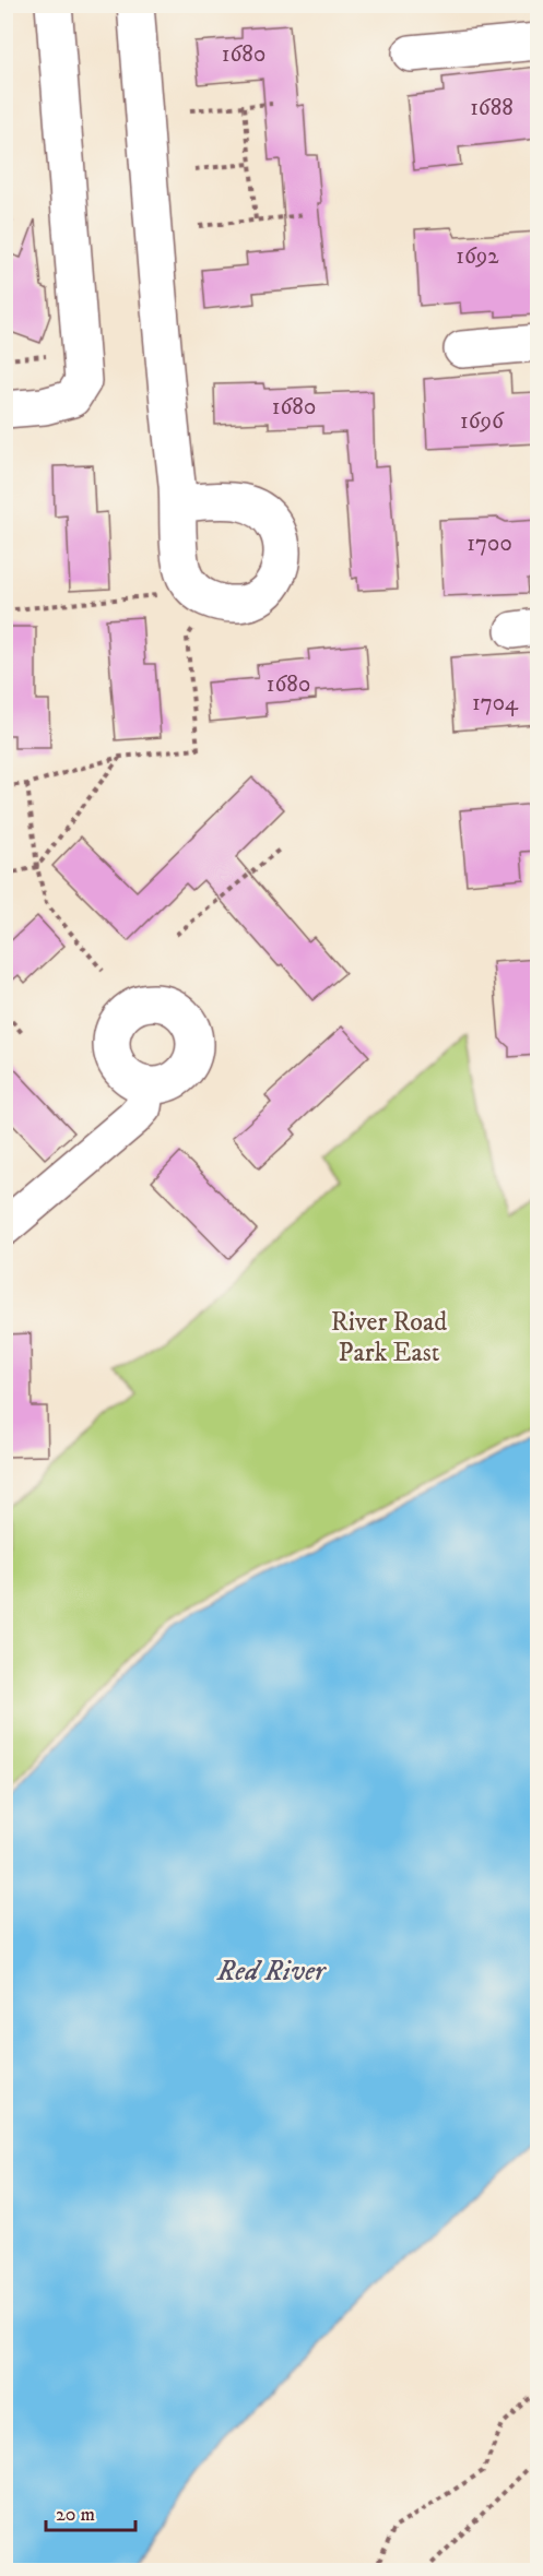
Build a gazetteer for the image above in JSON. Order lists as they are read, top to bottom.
{
  "water": ["Red River"],
  "parks": ["River Road Park East"],
  "house_numbers": [
    "1680",
    "1688",
    "1692",
    "1680",
    "1696",
    "1700",
    "1680",
    "1704"
  ],
  "scale_bar": "20 m"
}
